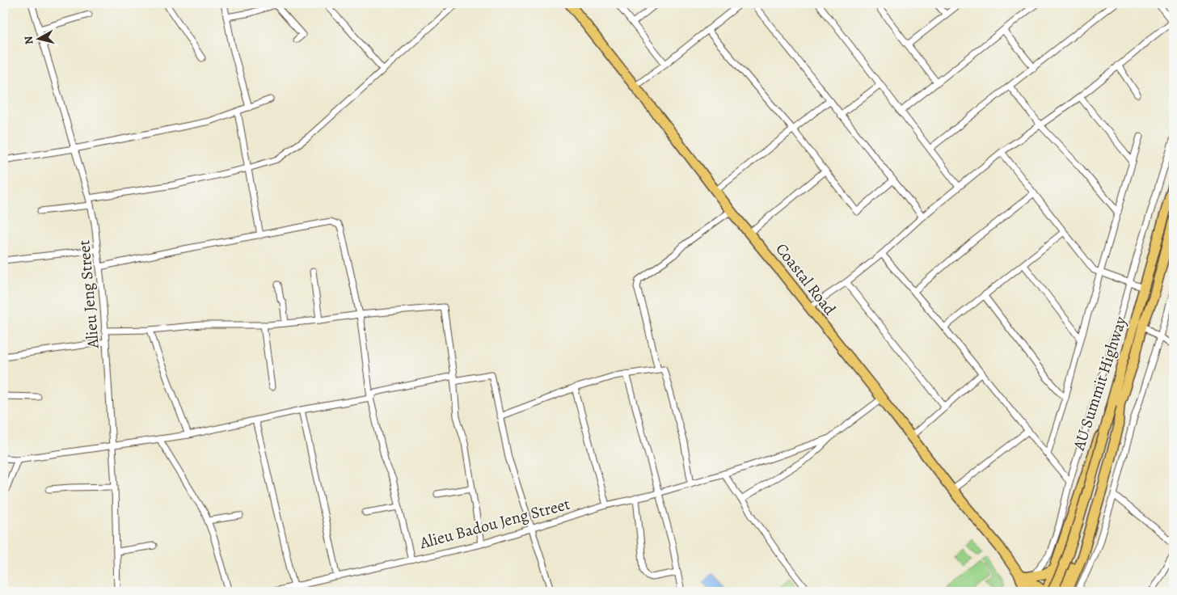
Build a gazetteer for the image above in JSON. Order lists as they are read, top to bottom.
{
  "streets": {
    "main road": ["Coastal Road", "AU Summit Highway"],
    "street": ["Alieu Jeng Street", "Alieu Badou Jeng Street"]
  },
  "crossings": [
    ["Coastal Road", "AU Summit Highway"]
  ],
  "north": "left"
}
